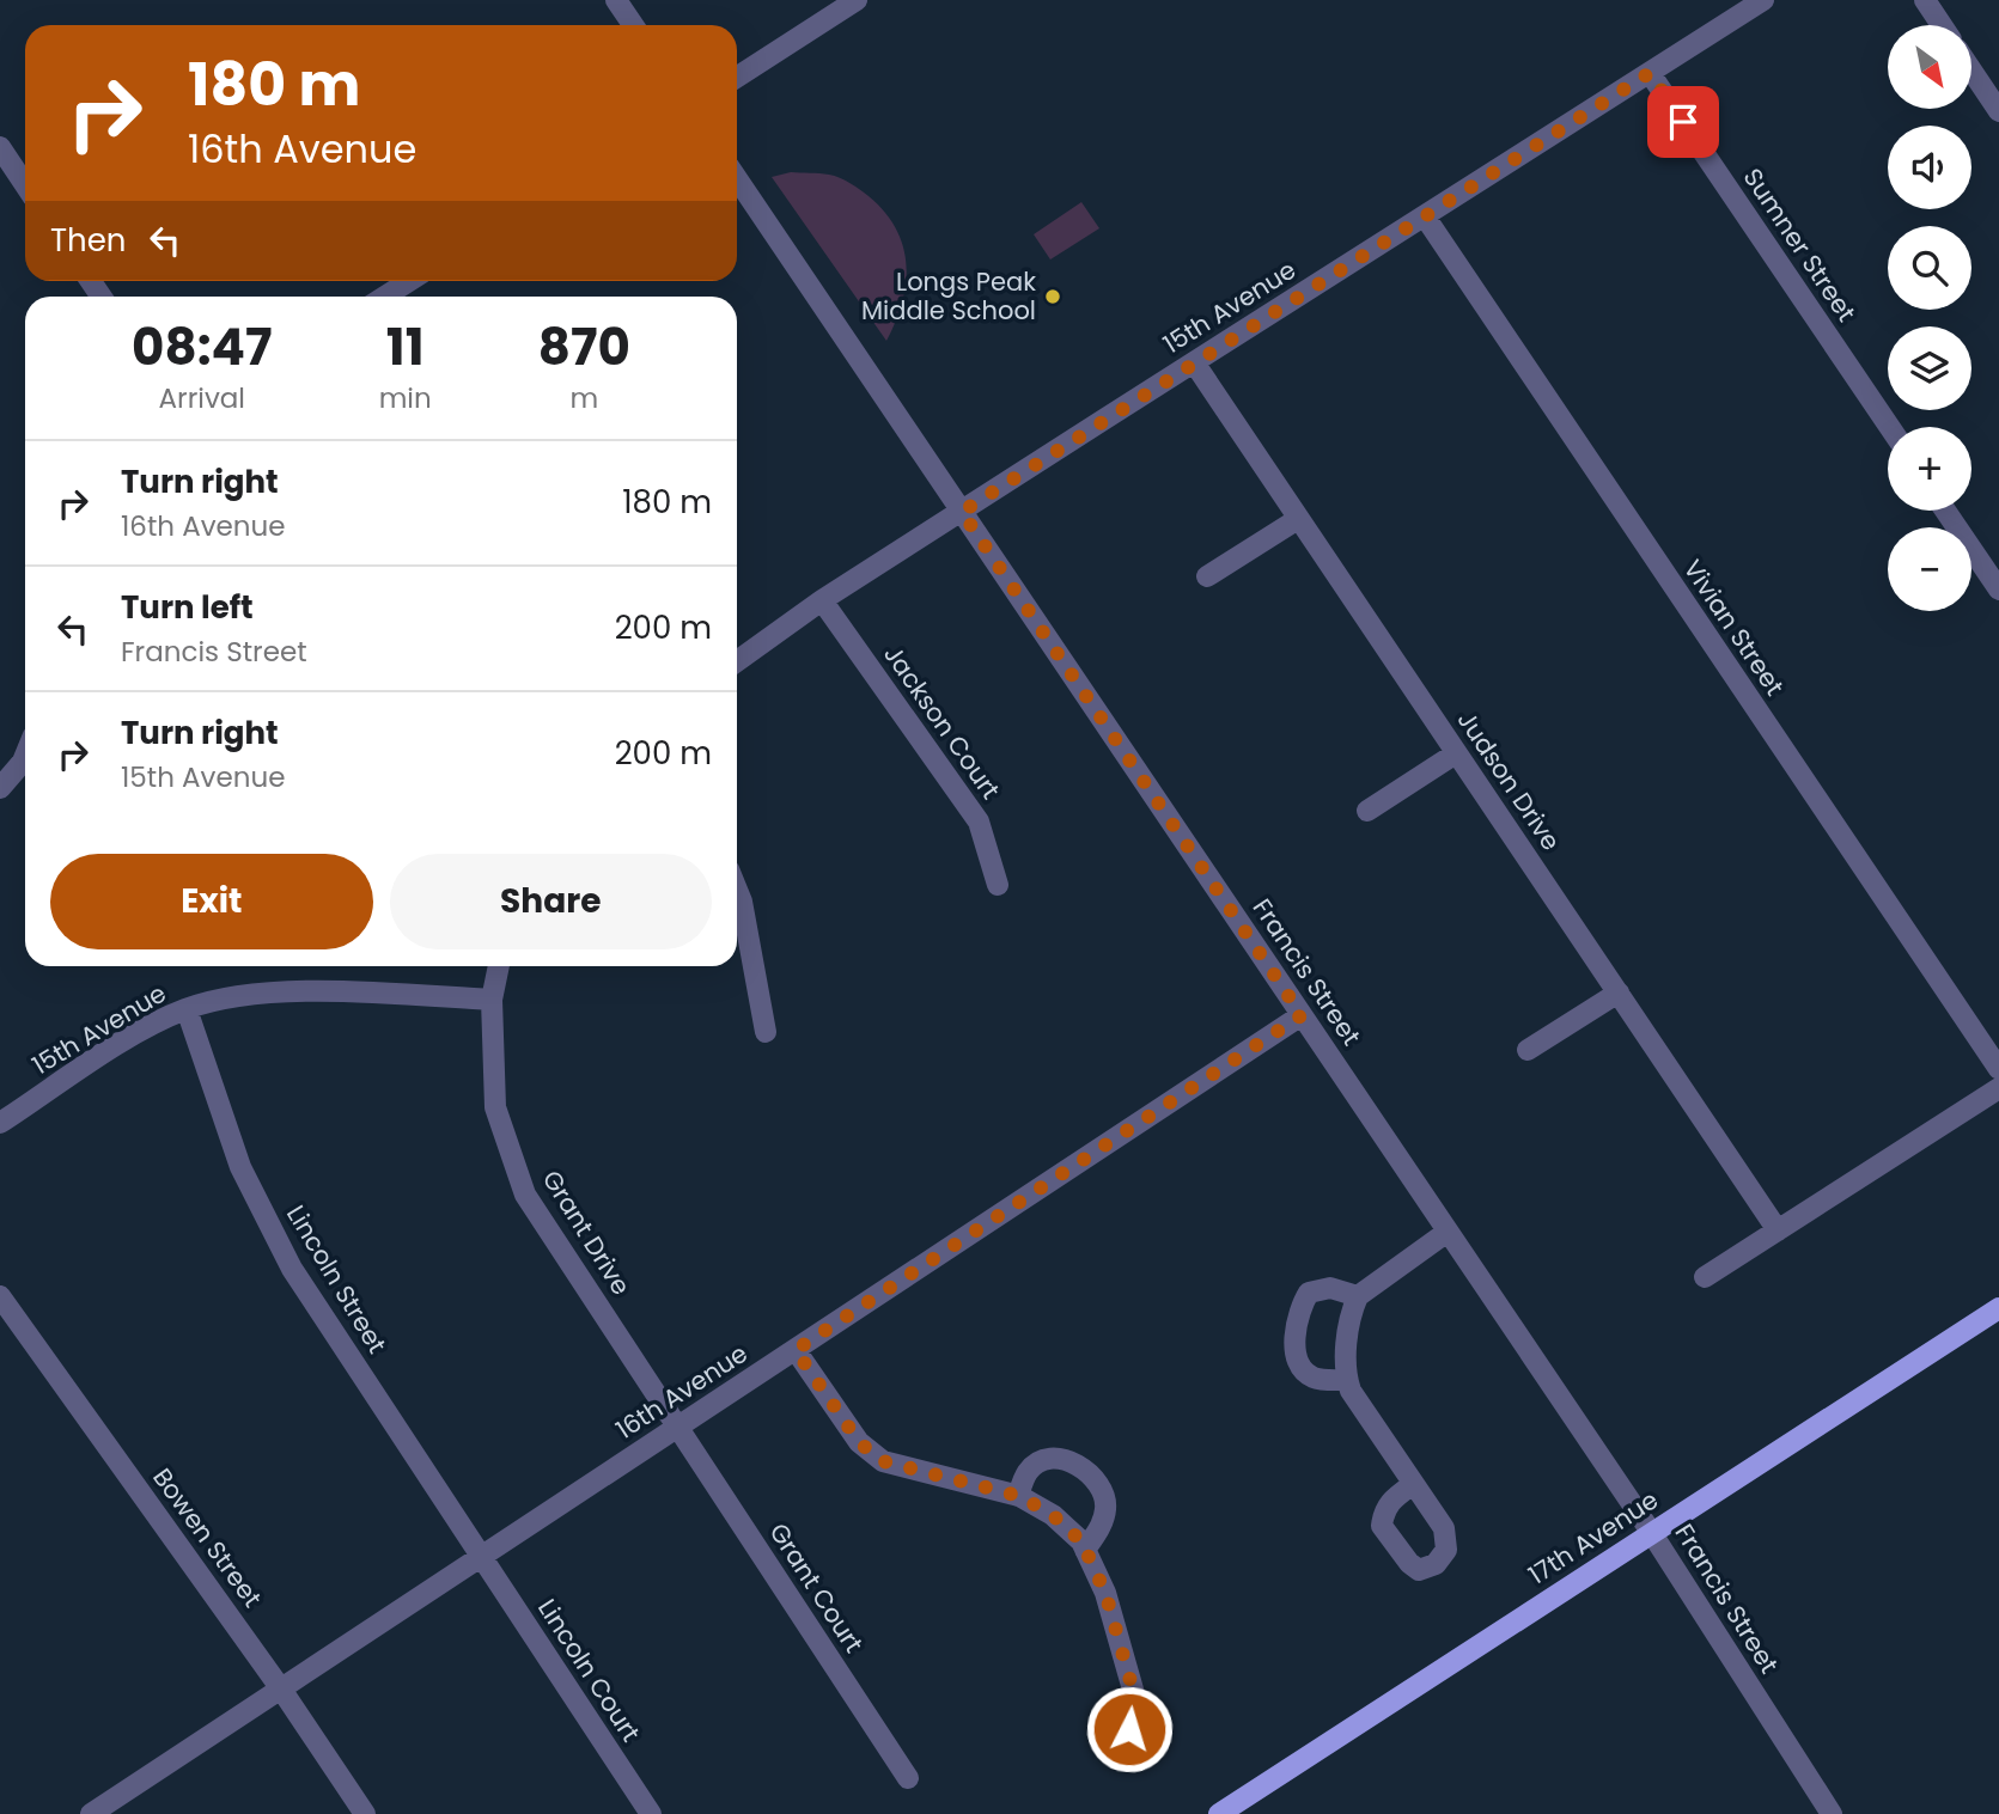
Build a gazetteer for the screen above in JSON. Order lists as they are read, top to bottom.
{
  "streets": {
    "main road": ["17th Avenue"],
    "street": [
      "Sumner Street",
      "15th Avenue",
      "Vivian Street",
      "Jackson Court",
      "Judson Drive",
      "Francis Street",
      "Grant Drive",
      "Lincoln Street",
      "16th Avenue",
      "Bowen Street",
      "Grant Court",
      "Lincoln Court"
    ]
  },
  "crossings": [
    ["Sumner Street", "15th Avenue"],
    ["15th Avenue", "Vivian Street"],
    ["15th Avenue", "Jackson Court"],
    ["15th Avenue", "Judson Drive"],
    ["15th Avenue", "Francis Street"],
    ["15th Avenue", "Grant Drive"],
    ["15th Avenue", "Lincoln Street"],
    ["Francis Street", "16th Avenue"],
    ["Francis Street", "17th Avenue"],
    ["Grant Drive", "16th Avenue"],
    ["Grant Drive", "Grant Court"],
    ["Lincoln Street", "16th Avenue"],
    ["Lincoln Street", "Lincoln Court"],
    ["16th Avenue", "Bowen Street"],
    ["16th Avenue", "Grant Court"],
    ["16th Avenue", "Lincoln Court"]
  ],
  "places": ["Longs Peak Middle School"],
  "north": "bottom right",
  "page": {
    "map_buttons": ["+", "−"],
    "turn": ["180 m", "16th Avenue"],
    "then": "Then",
    "eta": [
      "08:47",
      "Arrival",
      "11",
      "min",
      "870",
      "m"
    ],
    "list": [
      {
        "name": "Turn right",
        "note": "16th Avenue",
        "value": "180 m"
      },
      {
        "name": "Turn left",
        "note": "Francis Street",
        "value": "200 m"
      },
      {
        "name": "Turn right",
        "note": "15th Avenue",
        "value": "200 m"
      }
    ],
    "buttons": ["Exit", "Share"]
  }
}
